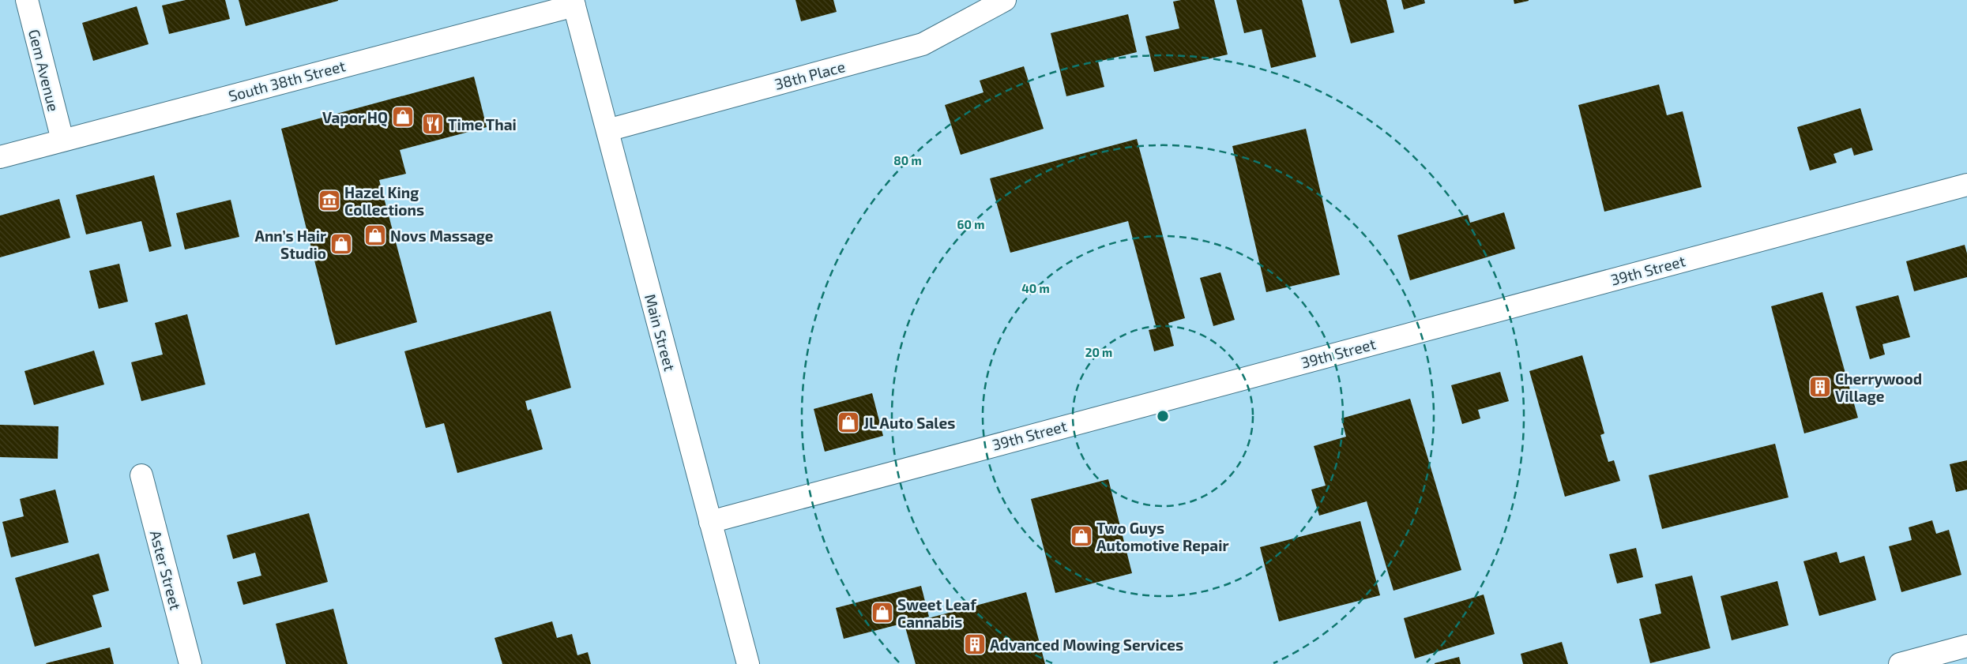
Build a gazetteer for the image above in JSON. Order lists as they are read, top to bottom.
{
  "streets": {
    "street": [
      "Gem Avenue",
      "38th Place",
      "South 38th Street",
      "39th Street",
      "Main Street",
      "Aster Street"
    ]
  },
  "crossings": [
    ["Gem Avenue", "South 38th Street"],
    ["38th Place", "Main Street"],
    ["South 38th Street", "Main Street"],
    ["39th Street", "Main Street"]
  ],
  "places": {
    "shop": [
      "Vapor HQ",
      "Novs Massage",
      "Ann’s Hair Studio",
      "JL Auto Sales",
      "Two Guys Automotive Repair",
      "Sweet Leaf Cannabis"
    ],
    "restaurant": ["Time Thai"],
    "museum": ["Hazel King Collections"],
    "building": ["Cherrywood Village", "Advanced Mowing Services"]
  },
  "rings": [
    "80 m",
    "60 m",
    "40 m",
    "20 m"
  ]
}
